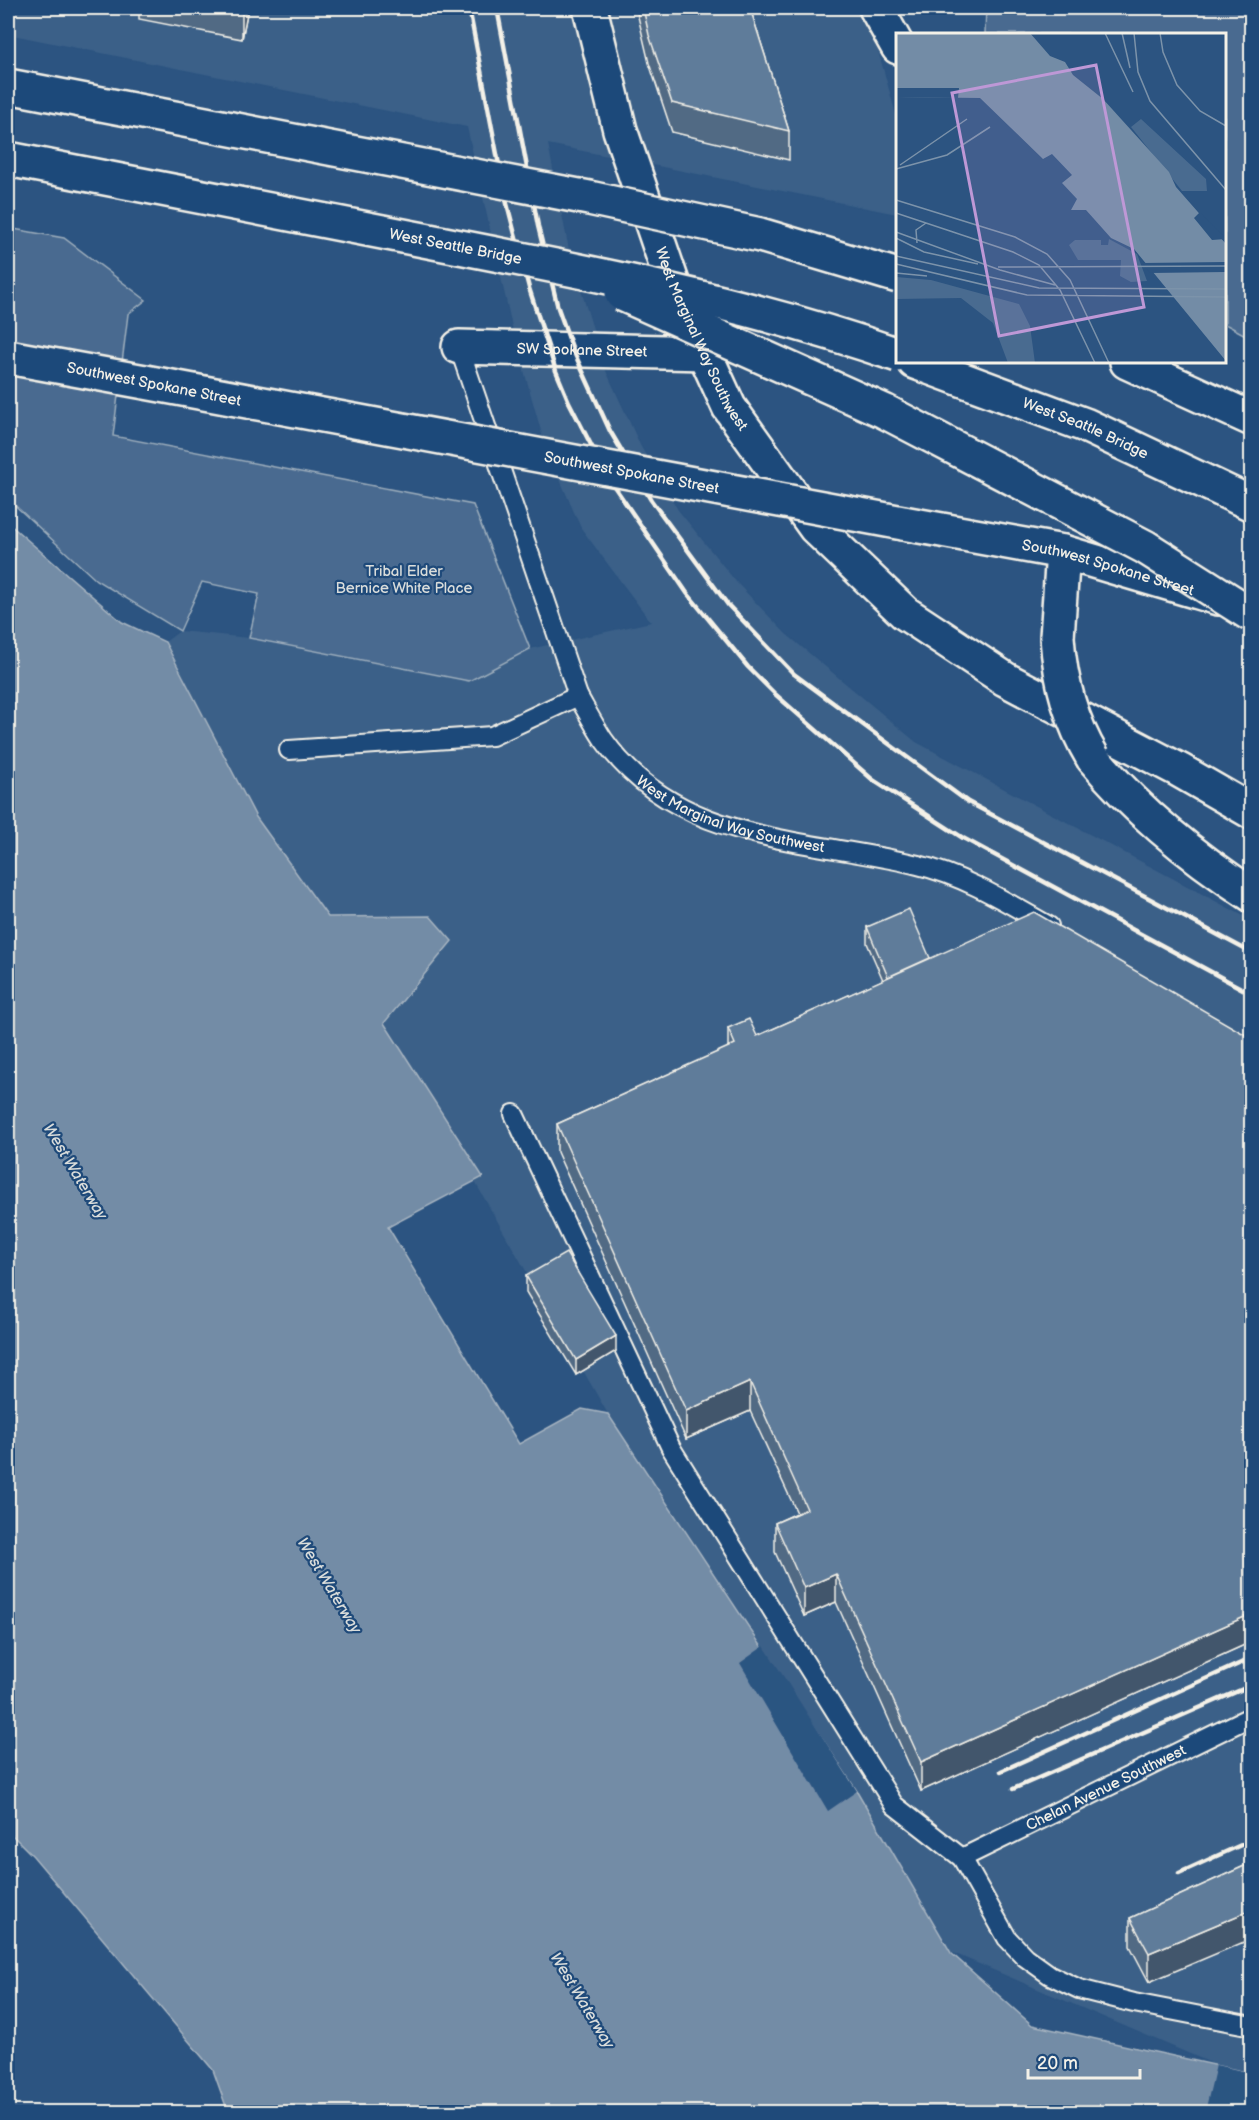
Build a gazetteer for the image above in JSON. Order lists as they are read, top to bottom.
{
  "streets": {
    "main road": [
      "West Seattle Bridge",
      "West Marginal Way Southwest",
      "SW Spokane Street",
      "Southwest Spokane Street"
    ],
    "lane": ["Chelan Avenue Southwest"]
  },
  "crossings": [
    ["West Marginal Way Southwest", "SW Spokane Street"]
  ],
  "water": ["West Waterway"],
  "parks": ["Tribal Elder Bernice White Place"],
  "scale_bar": "20 m"
}
